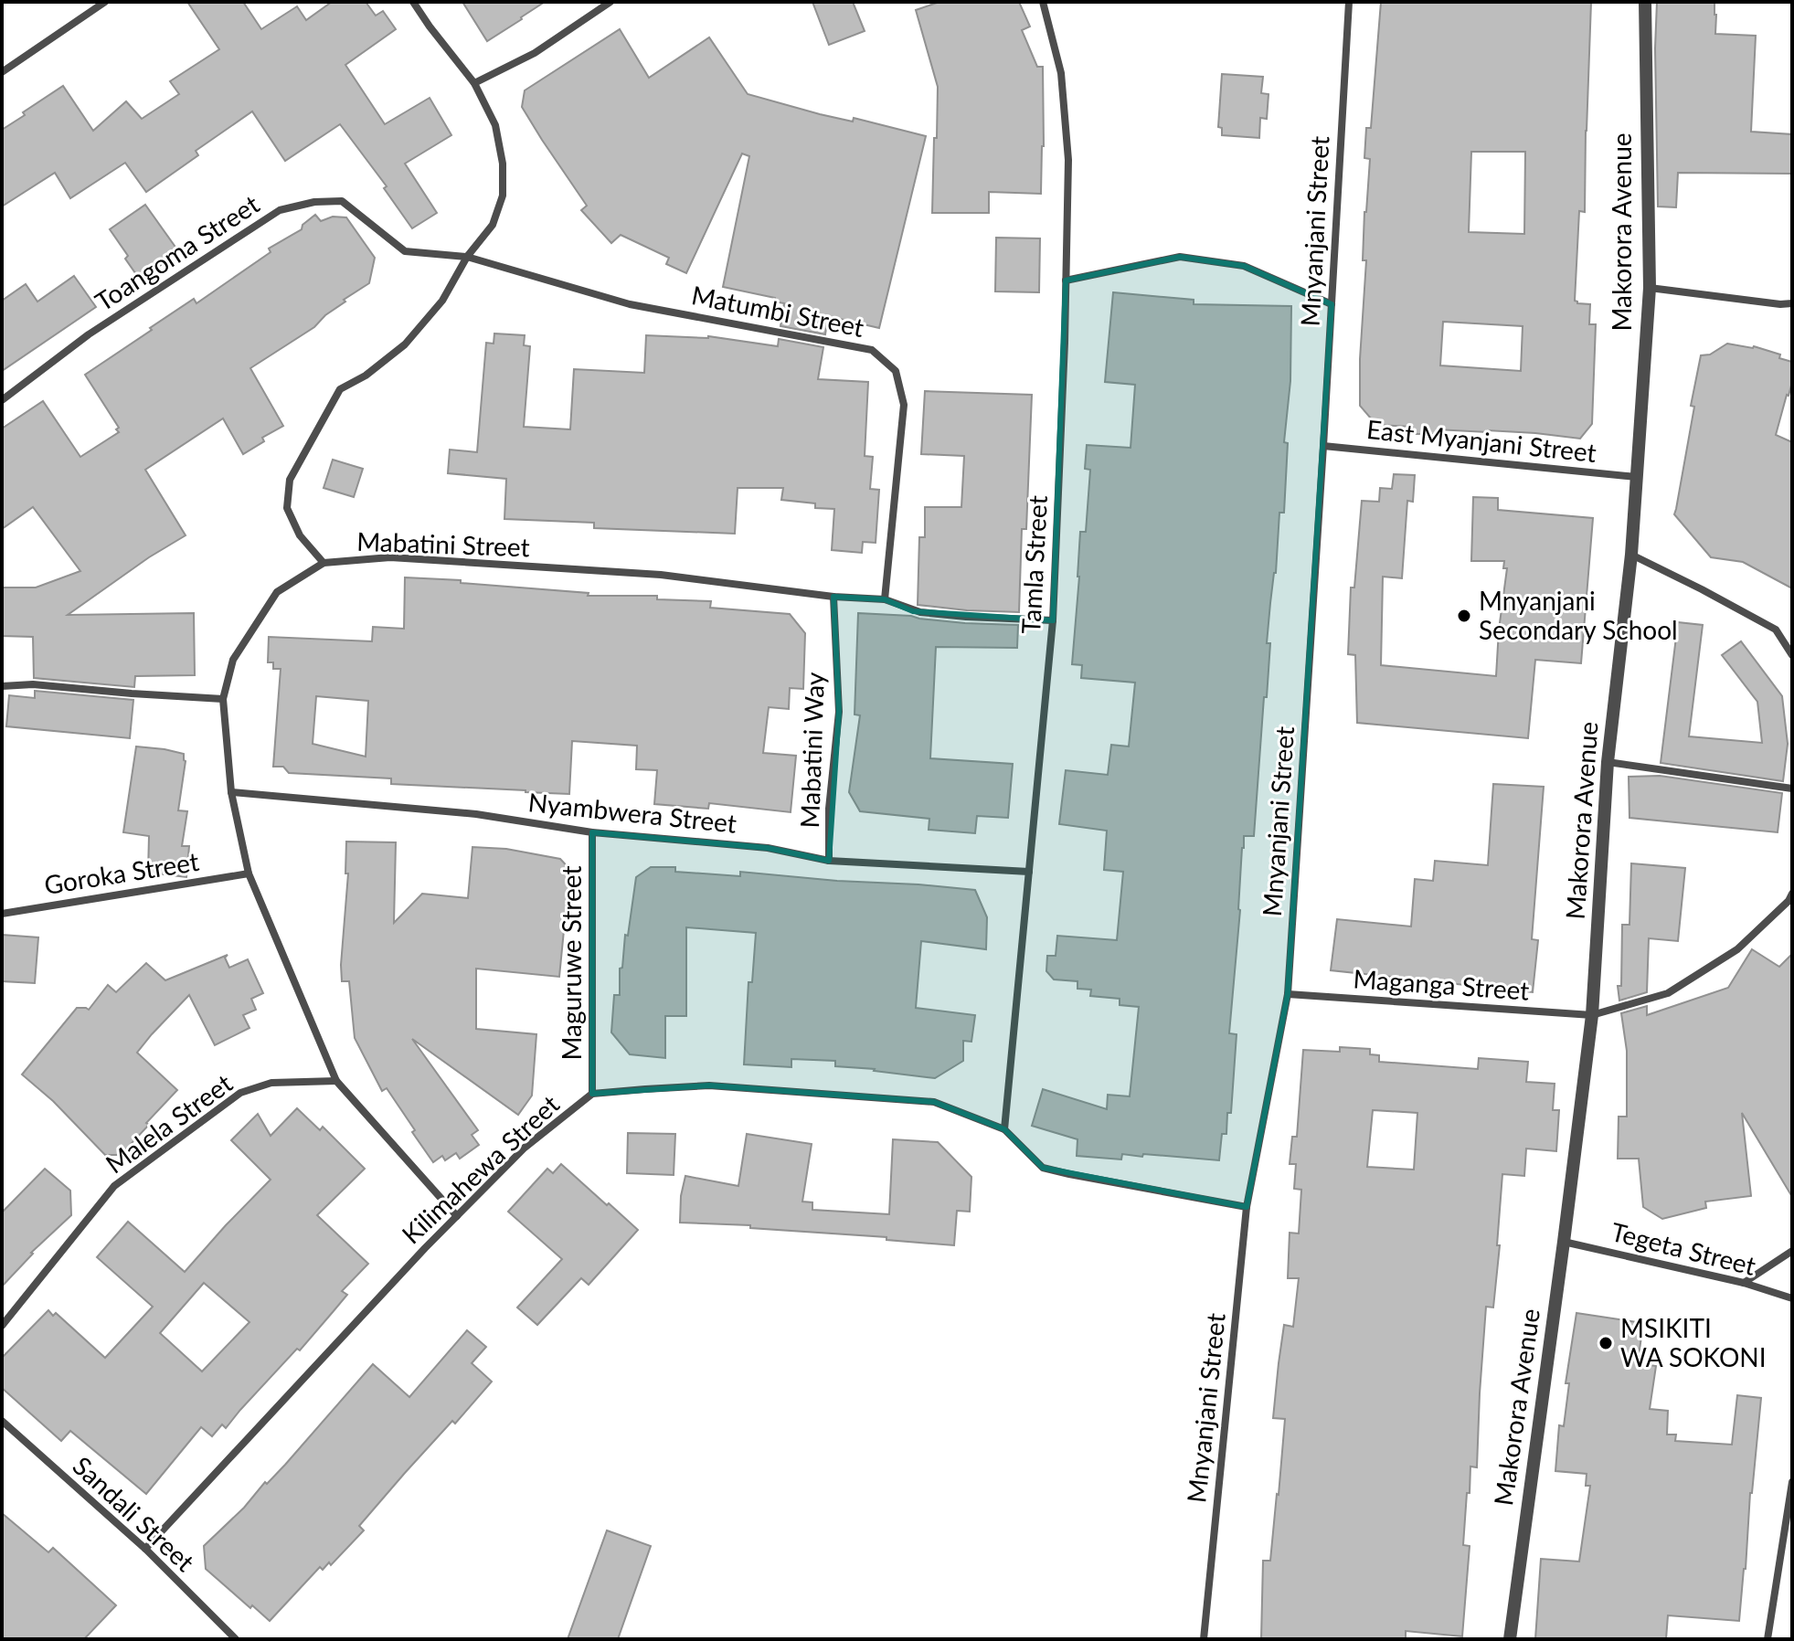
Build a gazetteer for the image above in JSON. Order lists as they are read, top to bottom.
{
  "streets": {
    "street": [
      "Mnyanjani Street",
      "Makorora Avenue",
      "Toangoma Street",
      "Matumbi Street",
      "East Myanjani Street",
      "Mabatini Street",
      "Tamla Street",
      "Mabatini Way",
      "Nyambwera Street",
      "Goroka Street",
      "Maguruwe Street",
      "Maganga Street",
      "Malela Street",
      "Kilimahewa Street",
      "Tegeta Street",
      "Sandali Street"
    ]
  },
  "crossings": [
    ["Mnyanjani Street", "East Myanjani Street"],
    ["Mnyanjani Street", "Maganga Street"],
    ["Mnyanjani Street", "Kilimahewa Street"],
    ["Makorora Avenue", "East Myanjani Street"],
    ["Makorora Avenue", "Maganga Street"],
    ["Makorora Avenue", "Tegeta Street"],
    ["Toangoma Street", "Matumbi Street"],
    ["Matumbi Street", "Mabatini Street"],
    ["Mabatini Street", "Tamla Street"],
    ["Mabatini Street", "Mabatini Way"],
    ["Mabatini Street", "Nyambwera Street"],
    ["Mabatini Street", "Goroka Street"],
    ["Mabatini Street", "Malela Street"],
    ["Mabatini Street", "Kilimahewa Street"],
    ["Tamla Street", "Nyambwera Street"],
    ["Tamla Street", "Kilimahewa Street"],
    ["Mabatini Way", "Nyambwera Street"],
    ["Nyambwera Street", "Maguruwe Street"],
    ["Maguruwe Street", "Kilimahewa Street"],
    ["Kilimahewa Street", "Sandali Street"]
  ],
  "places": ["Mnyanjani Secondary School", "MSIKITI WA SOKONI"]
}
